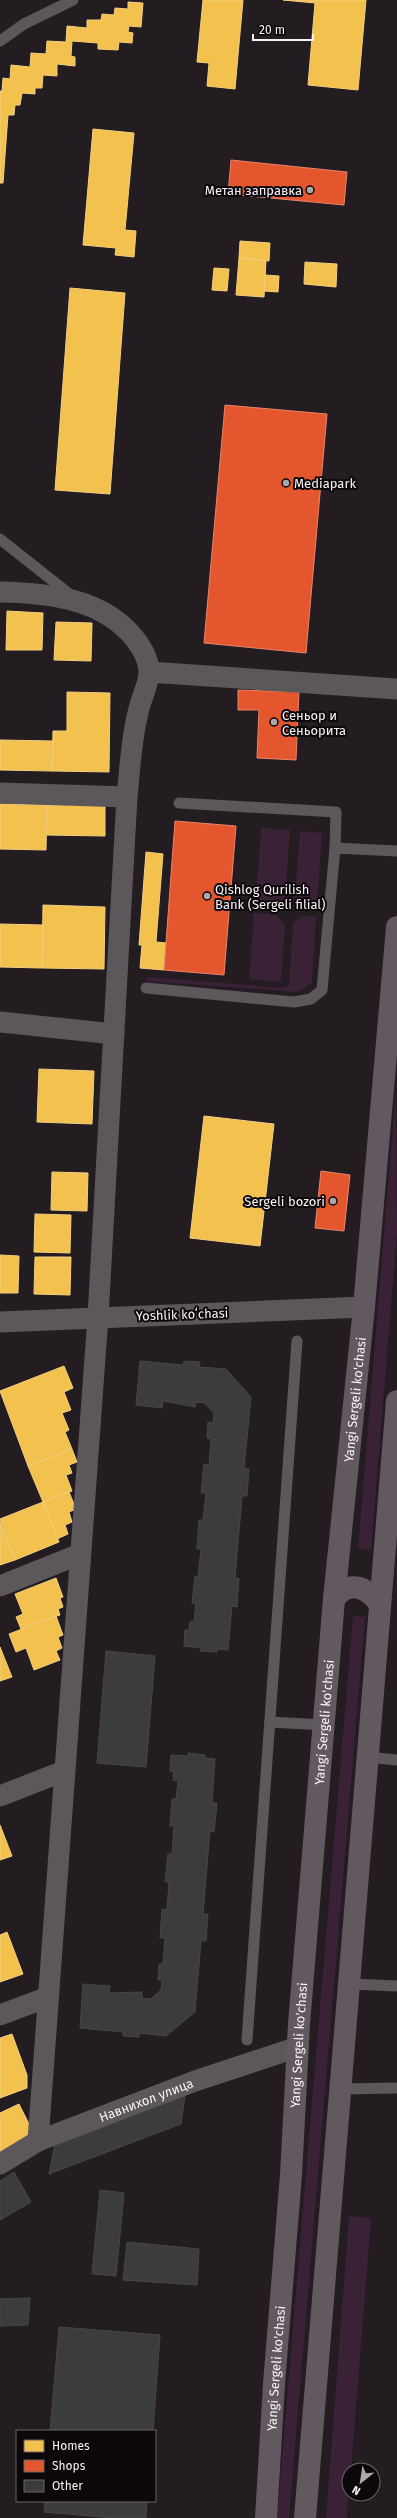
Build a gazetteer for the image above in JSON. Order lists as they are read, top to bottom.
{
  "streets": {
    "main road": ["Yangi Sergeli ko'chasi"],
    "street": ["Yoshlik koʻchasi", "Навнихол улица"]
  },
  "crossings": [
    ["Yoshlik koʻchasi", "Yangi Sergeli ko'chasi"],
    ["Yangi Sergeli ko'chasi", "Навнихол улица"]
  ],
  "places": [
    "Метан заправка",
    "Mediapark",
    "Сеньор и Сеньорита",
    "Qishlog Qurilish Bank (Sergeli filial)",
    "Sergeli bozori"
  ],
  "legend": ["Homes", "Shops", "Other"],
  "scale_bar": "20 m",
  "north": "bottom left"
}
